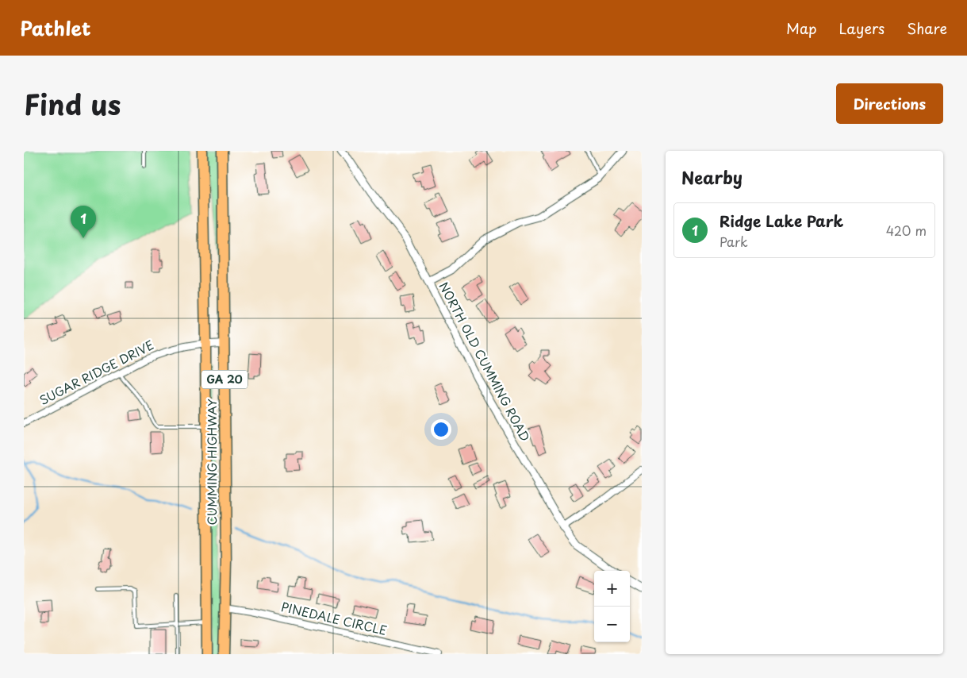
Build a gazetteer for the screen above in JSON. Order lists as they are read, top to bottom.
{
  "streets": {
    "highway": ["GA 20", "CUMMING HIGHWAY"],
    "street": ["NORTH OLD CUMMING ROAD", "SUGAR RIDGE DRIVE", "PINEDALE CIRCLE"]
  },
  "crossings": [
    ["SUGAR RIDGE DRIVE", "CUMMING HIGHWAY"],
    ["CUMMING HIGHWAY", "PINEDALE CIRCLE"]
  ],
  "page": {
    "header": "Pathlet",
    "nav": ["Map", "Layers", "Share"],
    "title": "Find us",
    "buttons": "Directions",
    "heading": "Nearby",
    "list": [
      {
        "mark": "1",
        "name": "Ridge Lake Park",
        "note": "Park",
        "value": "420 m"
      }
    ],
    "pins": "1",
    "map_buttons": ["+", "−"]
  }
}
